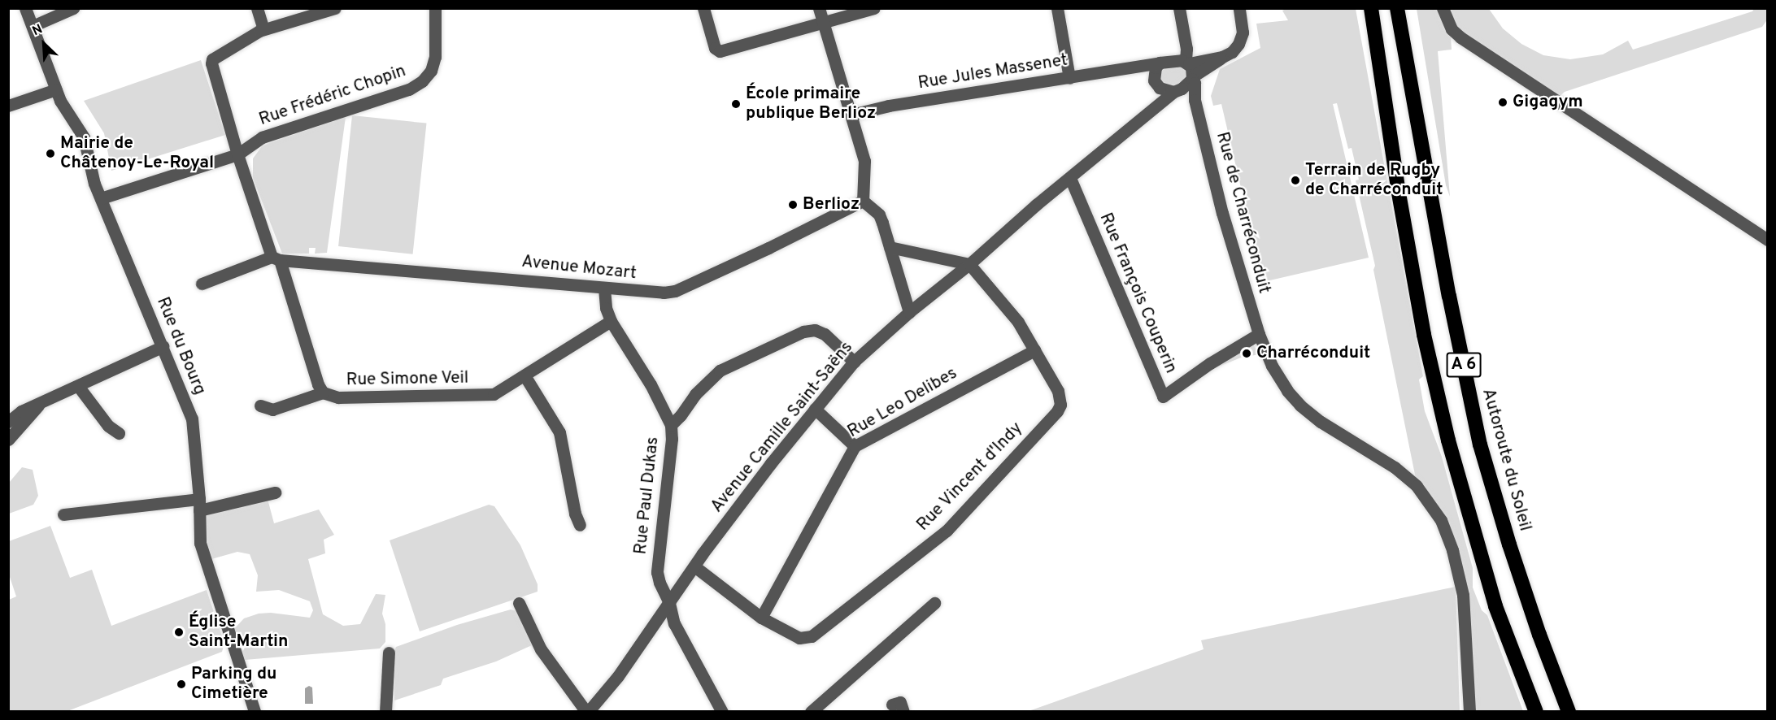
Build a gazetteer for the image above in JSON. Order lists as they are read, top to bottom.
{
  "streets": {
    "highway": ["A 6", "Autoroute du Soleil"],
    "street": [
      "Rue Jules Massenet",
      "Rue Frédéric Chopin",
      "Rue de Charréconduit",
      "Avenue Mozart",
      "Rue François Couperin",
      "Rue du Bourg",
      "Rue Simone Veil",
      "Rue Leo Delibes",
      "Avenue Camille Saint-Saëns",
      "Rue Vincent d'Indy",
      "Rue Paul Dukas"
    ]
  },
  "crossings": [
    ["Rue Jules Massenet", "Rue de Charréconduit"],
    ["Rue Jules Massenet", "Avenue Camille Saint-Saëns"],
    ["Rue Frédéric Chopin", "Rue du Bourg"],
    ["Rue Frédéric Chopin", "Rue Simone Veil"],
    ["Rue de Charréconduit", "Rue François Couperin"],
    ["Rue de Charréconduit", "Avenue Camille Saint-Saëns"],
    ["Avenue Mozart", "Rue Simone Veil"],
    ["Avenue Mozart", "Rue Paul Dukas"],
    ["Rue François Couperin", "Avenue Camille Saint-Saëns"],
    ["Rue Simone Veil", "Rue Paul Dukas"],
    ["Rue Leo Delibes", "Rue Vincent d'Indy"],
    ["Avenue Camille Saint-Saëns", "Rue Vincent d'Indy"],
    ["Avenue Camille Saint-Saëns", "Rue Paul Dukas"]
  ],
  "places": [
    "Gigagym",
    "École primaire publique Berlioz",
    "Mairie de Châtenoy-Le-Royal",
    "Terrain de Rugby de Charréconduit",
    "Berlioz",
    "Charréconduit",
    "Église Saint-Martin",
    "Parking du Cimetière"
  ],
  "north": "top left"
}
